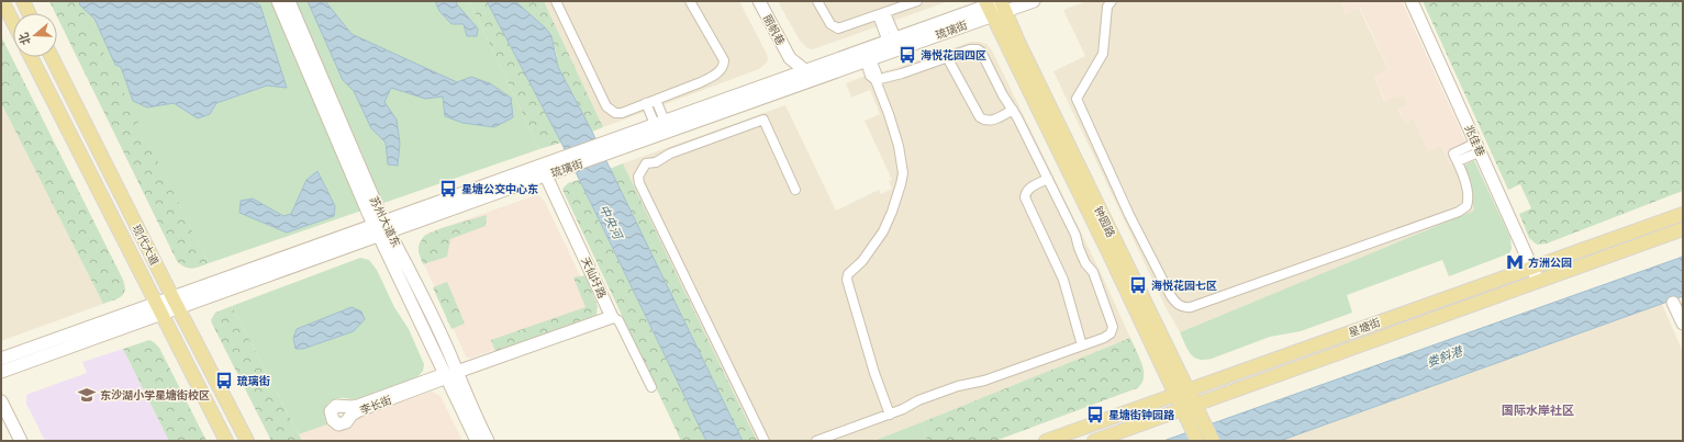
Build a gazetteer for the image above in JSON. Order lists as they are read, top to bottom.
{
  "streets": {
    "main road": [
      "丽帆巷",
      "琉璃街",
      "兆佳巷",
      "苏州大道东",
      "钟园路",
      "现代大道",
      "天仙圩路",
      "星塘街",
      "李长街"
    ]
  },
  "crossings": [
    ["丽帆巷", "琉璃街"],
    ["琉璃街", "苏州大道东"],
    ["琉璃街", "钟园路"],
    ["琉璃街", "现代大道"],
    ["琉璃街", "天仙圩路"],
    ["兆佳巷", "星塘街"],
    ["苏州大道东", "李长街"],
    ["钟园路", "星塘街"],
    ["天仙圩路", "李长街"]
  ],
  "districts": ["国际水岸社区"],
  "water": ["中央河", "娄斜港"],
  "places": {
    "bus stop": [
      "海悦花园四区",
      "星塘公交中心东",
      "海悦花园七区",
      "琉璃街",
      "星塘街钟园路"
    ],
    "metro station": ["方洲公园"],
    "school or university": ["东沙湖小学星塘街校区"]
  },
  "north": "left"
}
